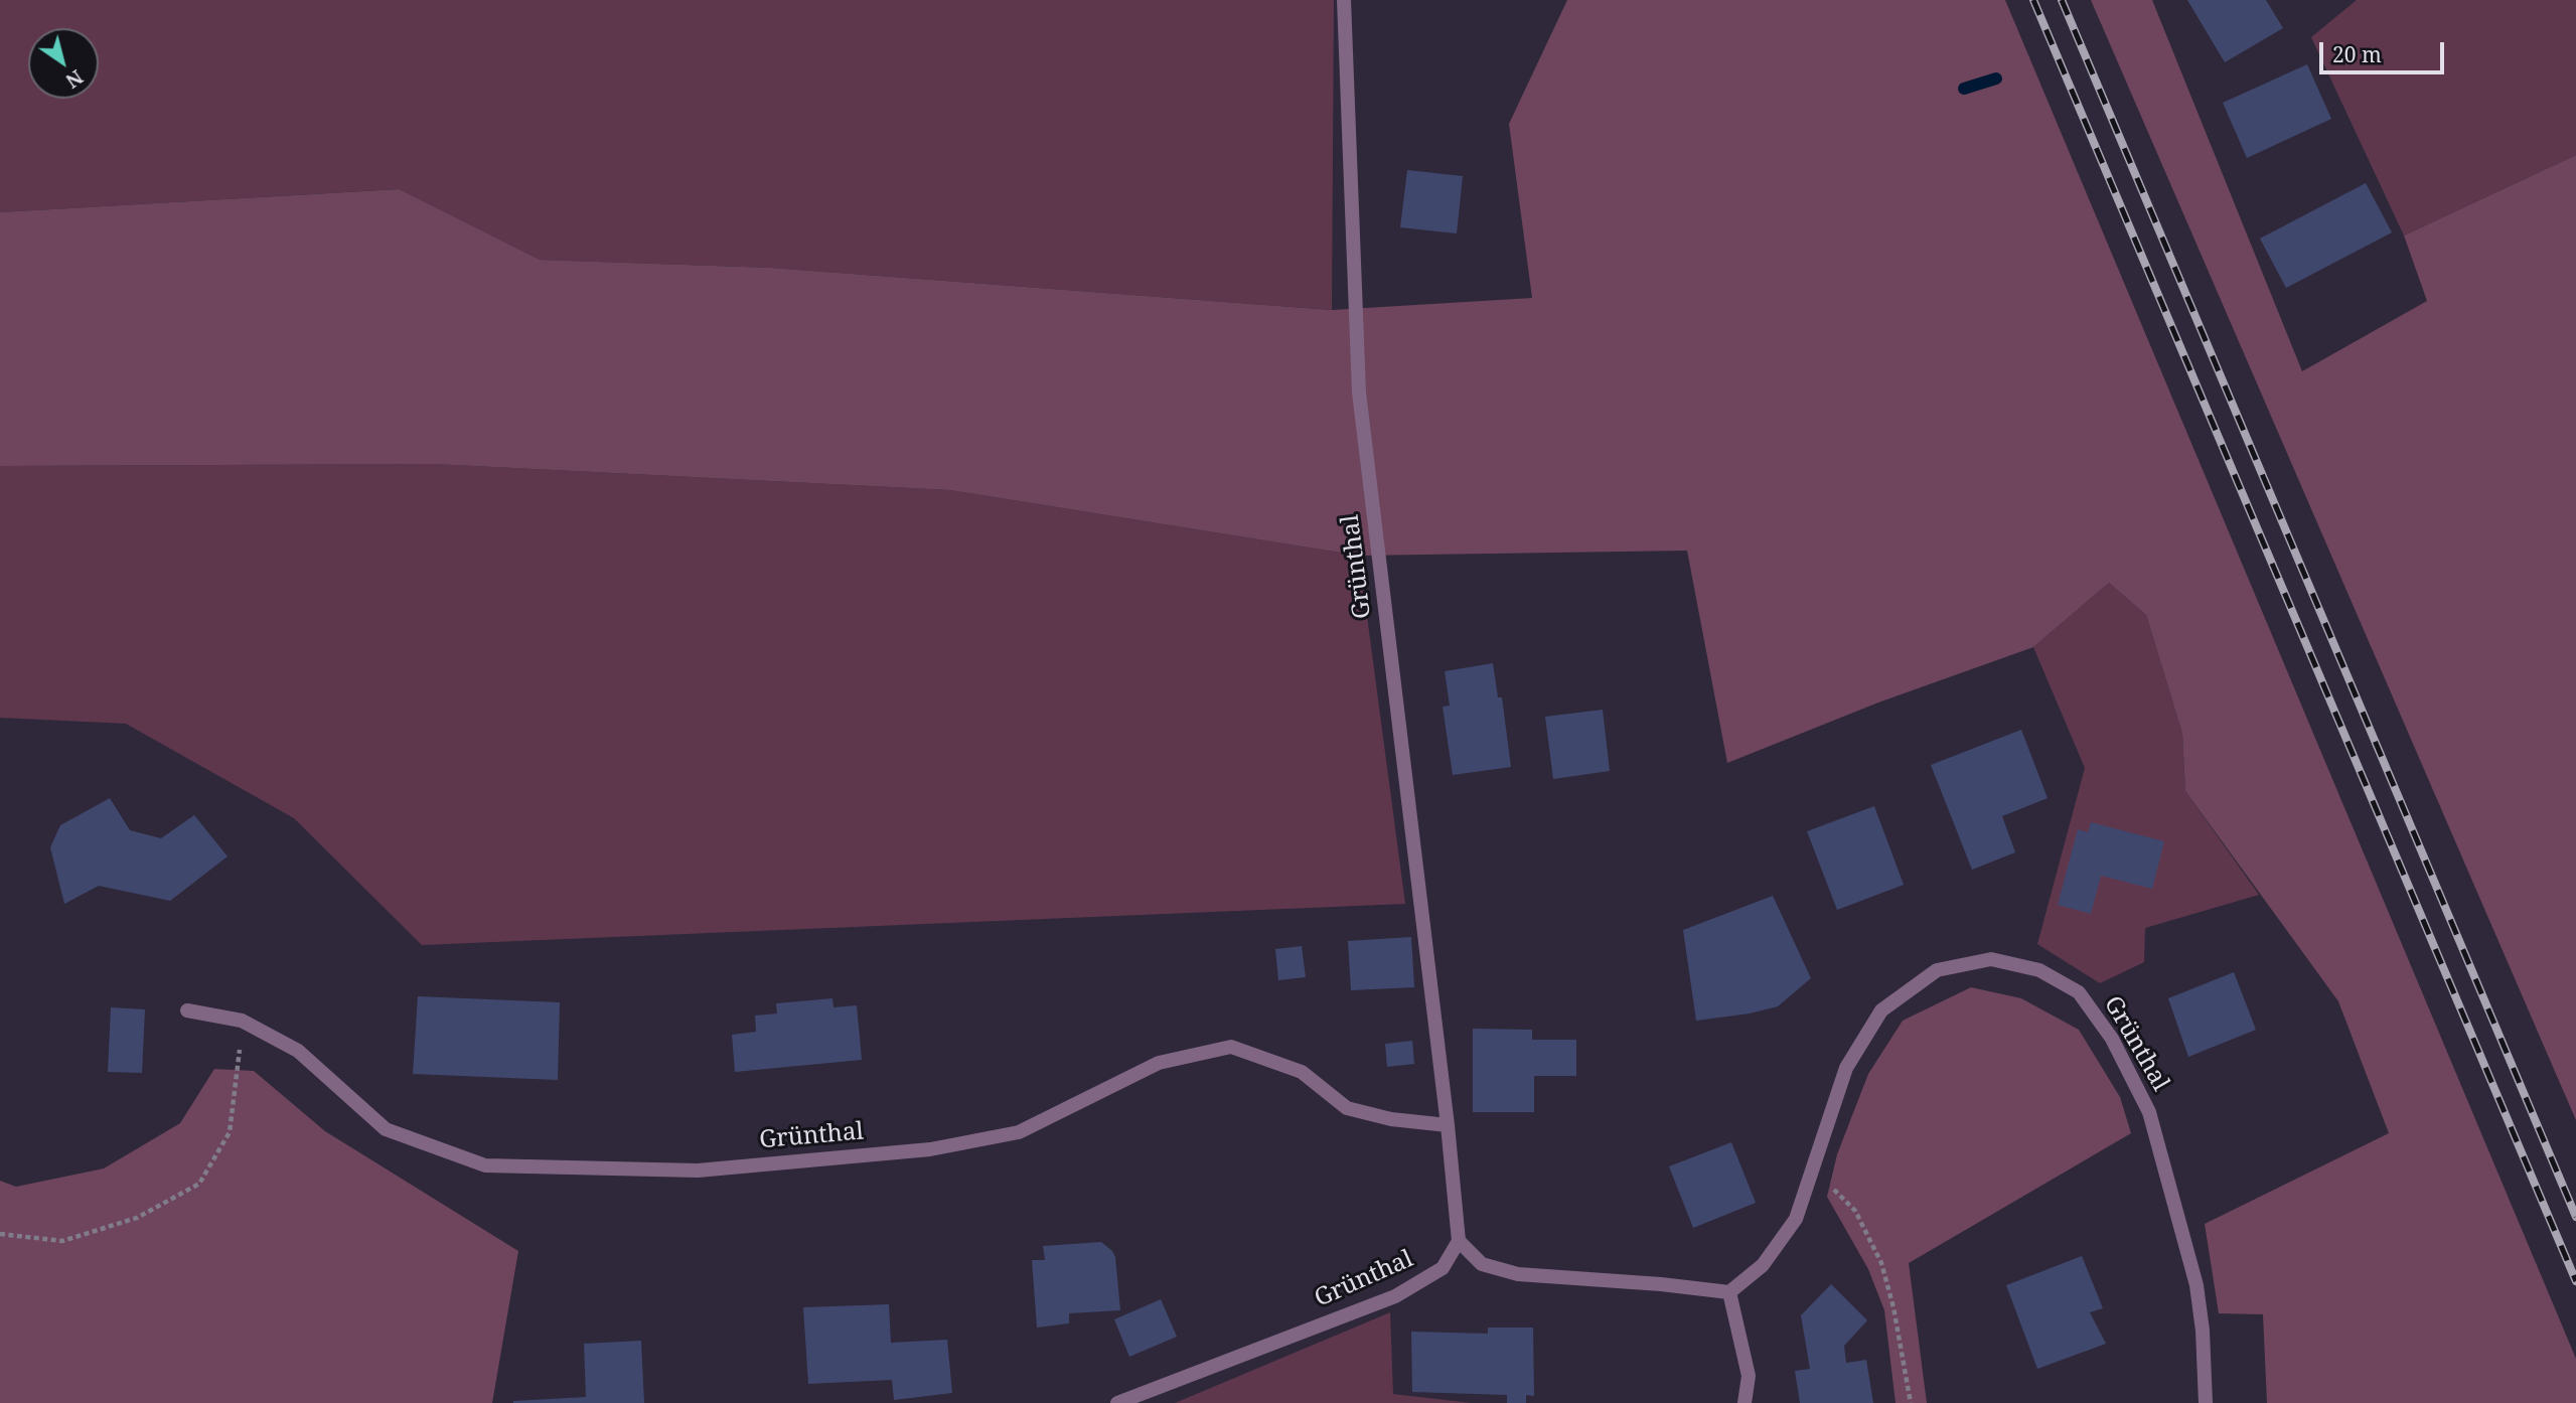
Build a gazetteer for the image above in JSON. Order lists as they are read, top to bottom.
{
  "streets": {
    "street": ["Grünthal"]
  },
  "scale_bar": "20 m",
  "north": "bottom right"
}
